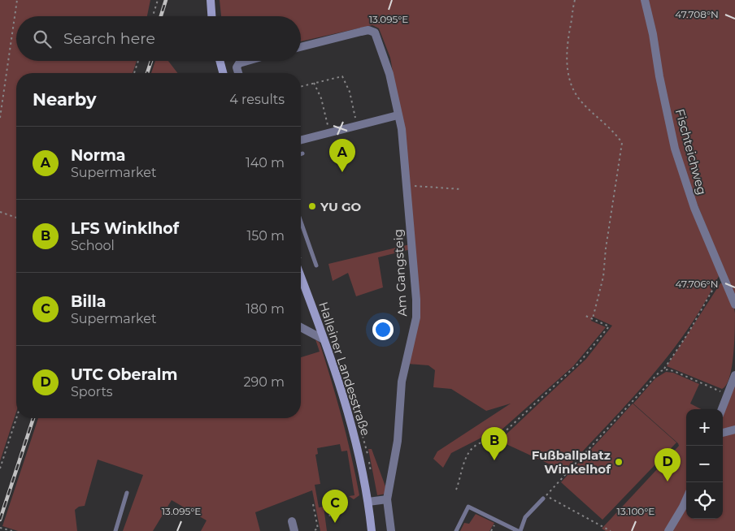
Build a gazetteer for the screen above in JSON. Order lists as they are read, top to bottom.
{
  "streets": {
    "main road": ["Halleiner Landesstraße"],
    "street": ["Fischteichweg", "Am Gangsteig"]
  },
  "places": ["YU GO", "Fußballplatz Winkelhof"],
  "page": {
    "search": "Search here",
    "heading": ["Nearby", "4 results"],
    "list": [
      {
        "mark": "A",
        "name": "Norma",
        "note": "Supermarket",
        "value": "140 m"
      },
      {
        "mark": "B",
        "name": "LFS Winklhof",
        "note": "School",
        "value": "150 m"
      },
      {
        "mark": "C",
        "name": "Billa",
        "note": "Supermarket",
        "value": "180 m"
      },
      {
        "mark": "D",
        "name": "UTC Oberalm",
        "note": "Sports",
        "value": "290 m"
      }
    ],
    "pins": [
      "A",
      "B",
      "D",
      "C"
    ],
    "map_buttons": ["+", "−"]
  },
  "coordinates": [
    "47.708°N",
    "13.095°E",
    "47.706°N",
    "13.100°E"
  ]
}
